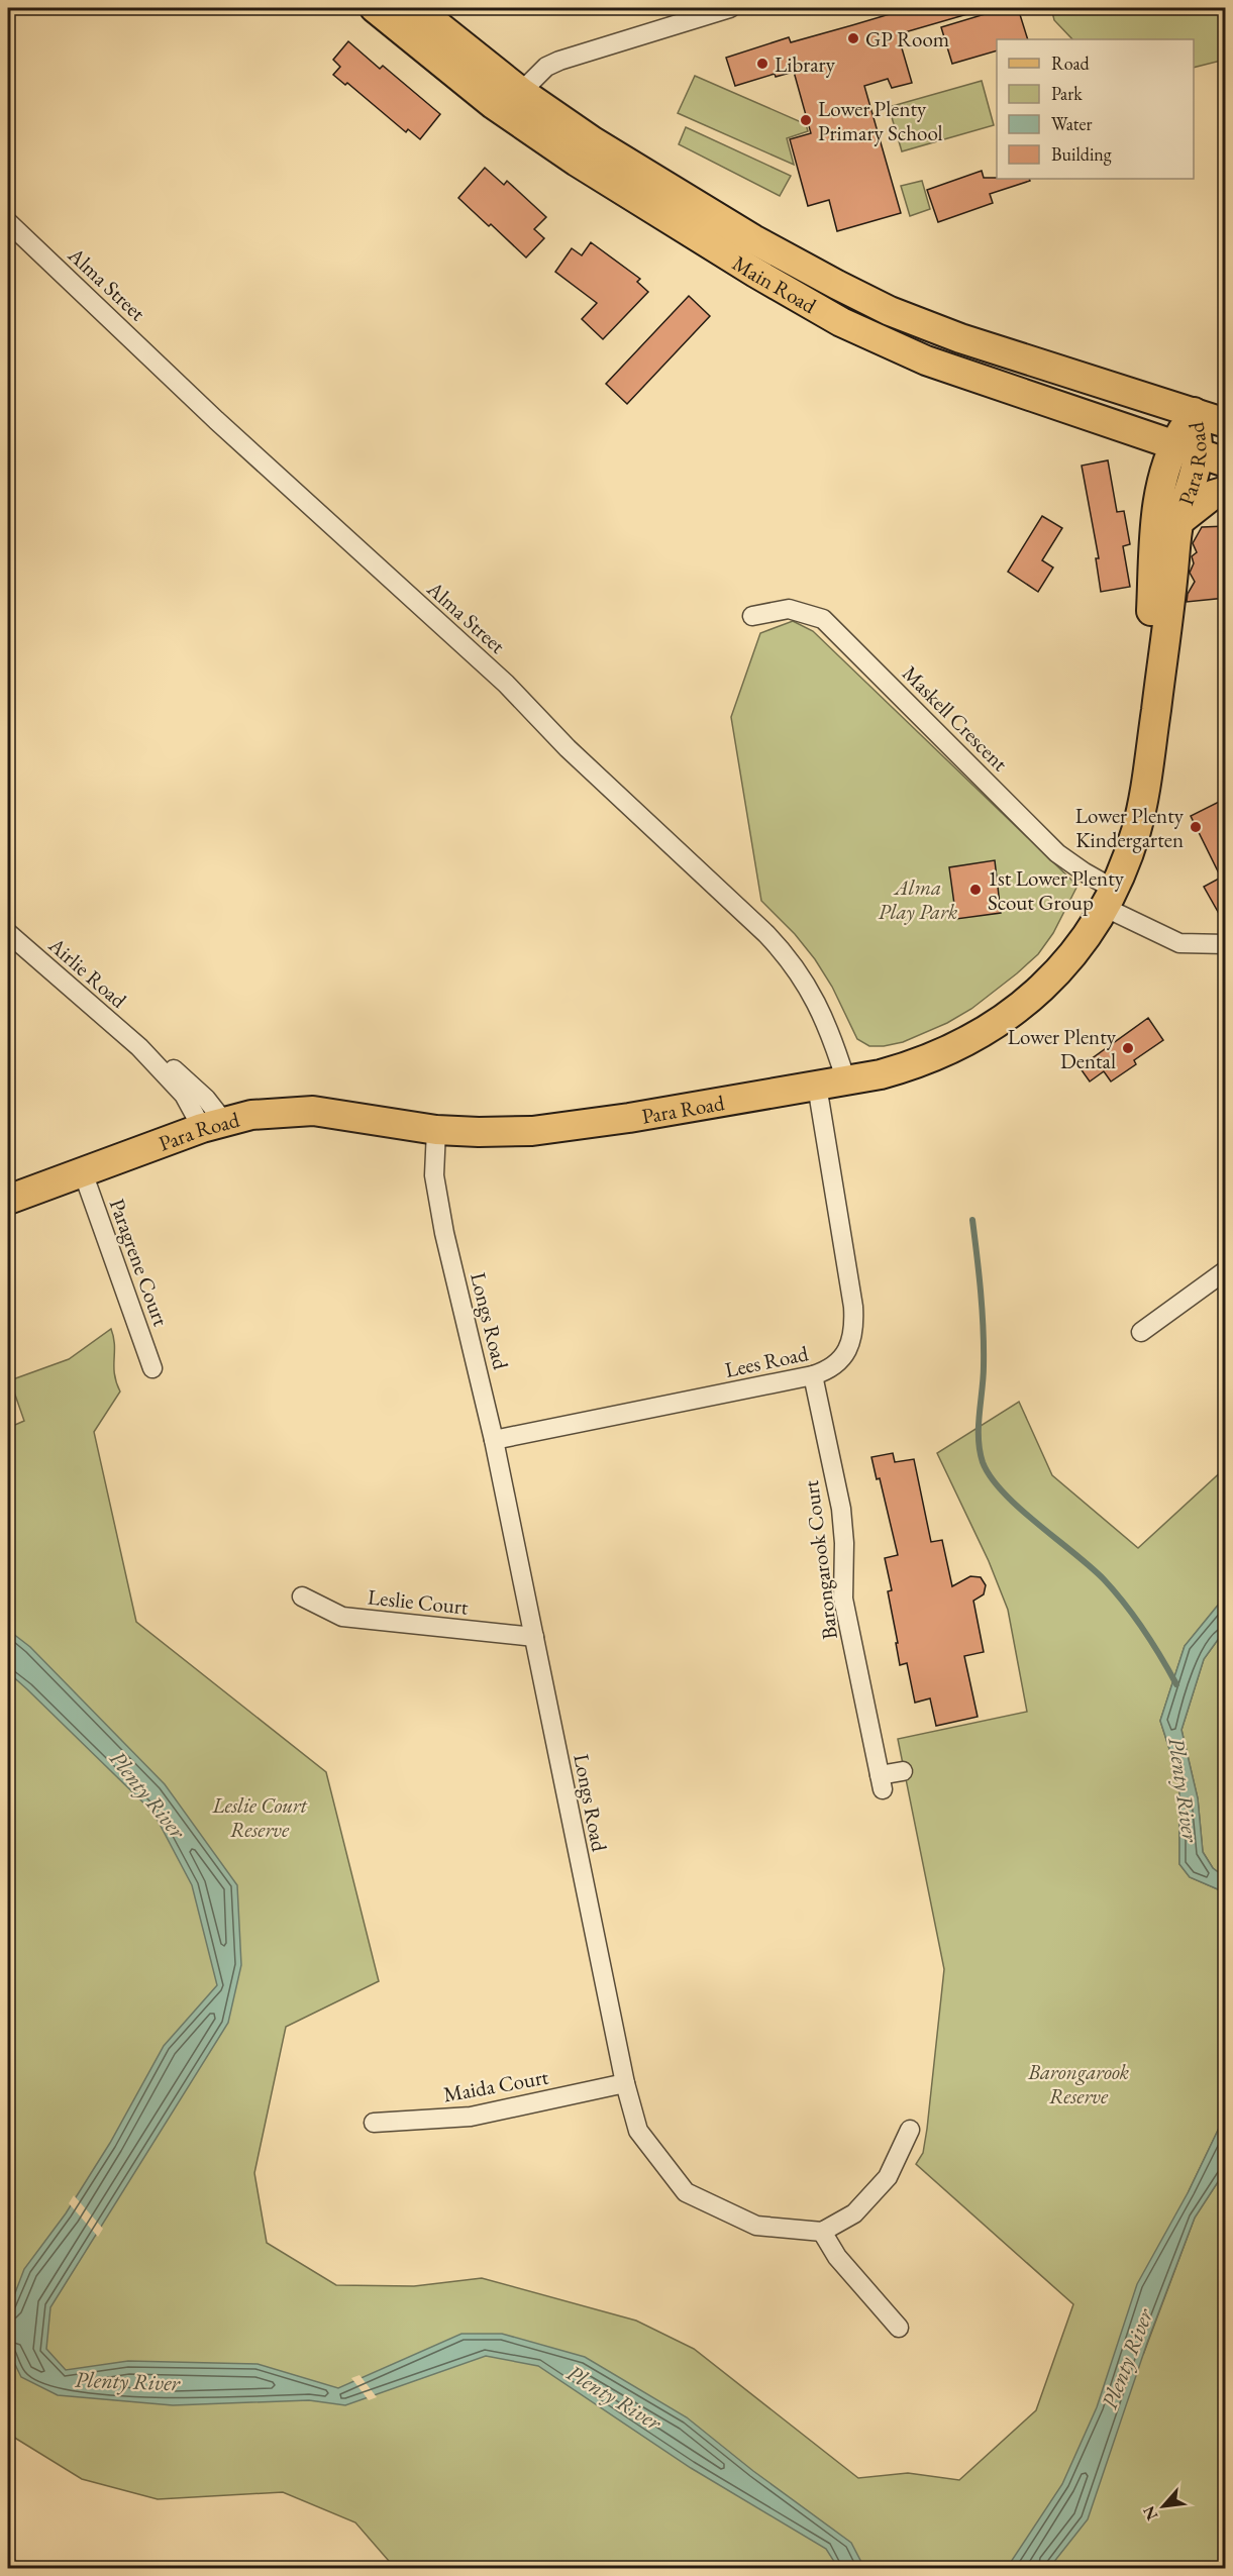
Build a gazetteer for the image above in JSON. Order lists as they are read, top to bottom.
{
  "streets": {
    "main road": ["Main Road", "Para Road"],
    "street": [
      "Alma Street",
      "Maskell Crescent",
      "Airlie Road",
      "Paragrene Court",
      "Longs Road",
      "Lees Road",
      "Barongarook Court",
      "Leslie Court",
      "Maida Court"
    ]
  },
  "crossings": [
    ["Main Road", "Para Road"],
    ["Alma Street", "Para Road"],
    ["Para Road", "Maskell Crescent"],
    ["Para Road", "Airlie Road"],
    ["Para Road", "Paragrene Court"],
    ["Para Road", "Longs Road"],
    ["Para Road", "Lees Road"],
    ["Longs Road", "Lees Road"],
    ["Longs Road", "Leslie Court"],
    ["Longs Road", "Maida Court"],
    ["Lees Road", "Barongarook Court"]
  ],
  "water": ["Plenty River"],
  "parks": ["Alma Play Park", "Leslie Court Reserve", "Barongarook Reserve"],
  "places": [
    "GP Room",
    "Library",
    "Lower Plenty Primary School",
    "Lower Plenty Kindergarten",
    "1st Lower Plenty Scout Group",
    "Lower Plenty Dental"
  ],
  "legend": [
    "Road",
    "Park",
    "Water",
    "Building"
  ],
  "north": "bottom left"
}
